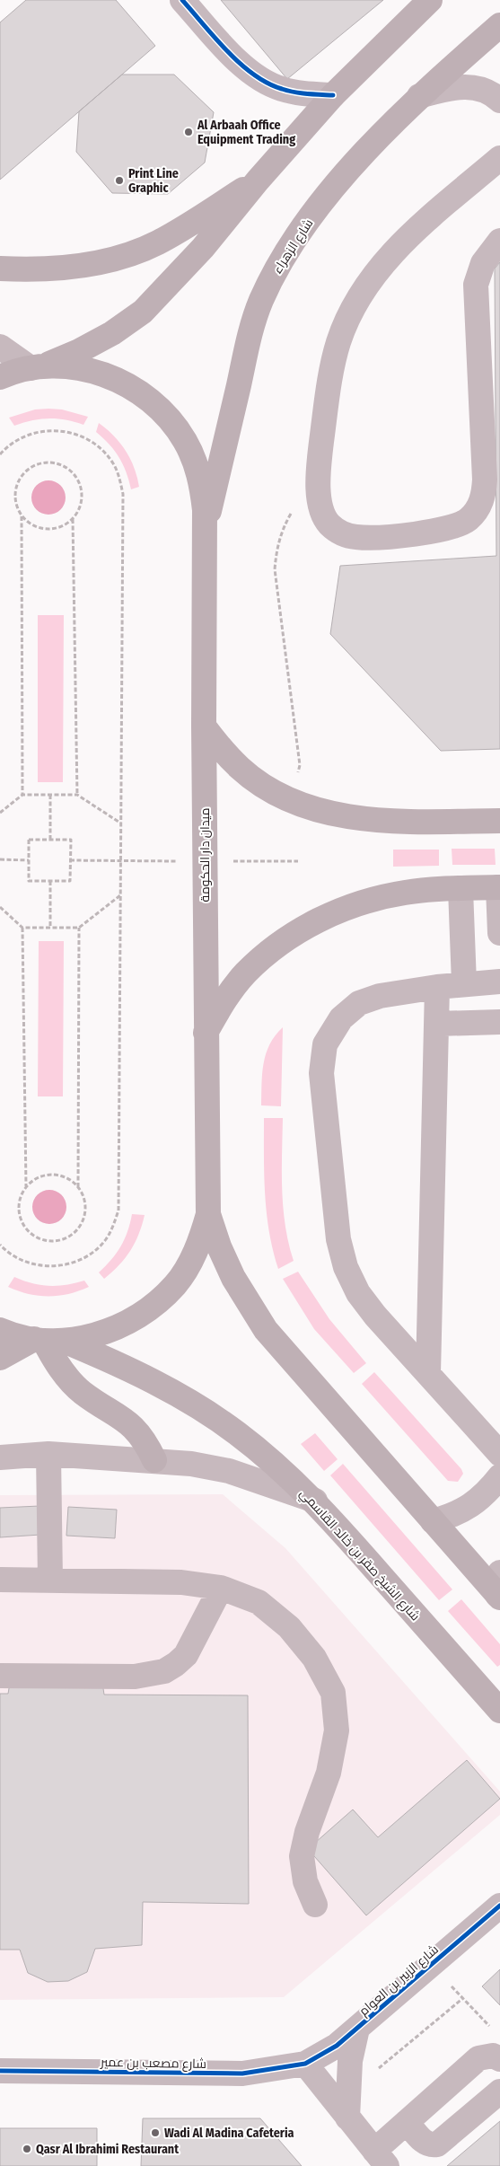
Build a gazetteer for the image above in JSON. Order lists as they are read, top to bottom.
{
  "streets": {
    "main road": ["شارع الزهراء", "ميدان دار الحكومة", "شارع الشيخ صقر بن خالد القاسمي"],
    "street": ["شارع الزبير بن العوام", "شارع مصعب بن عمير"]
  },
  "crossings": [
    ["شارع الزهراء", "ميدان دار الحكومة"],
    ["ميدان دار الحكومة", "شارع الشيخ صقر بن خالد القاسمي"],
    ["شارع الزبير بن العوام", "شارع مصعب بن عمير"]
  ],
  "places": [
    "Al Arbaah Office Equipment Trading",
    "Print Line Graphic",
    "Wadi Al Madina Cafeteria",
    "Qasr Al Ibrahimi Restaurant"
  ]
}
